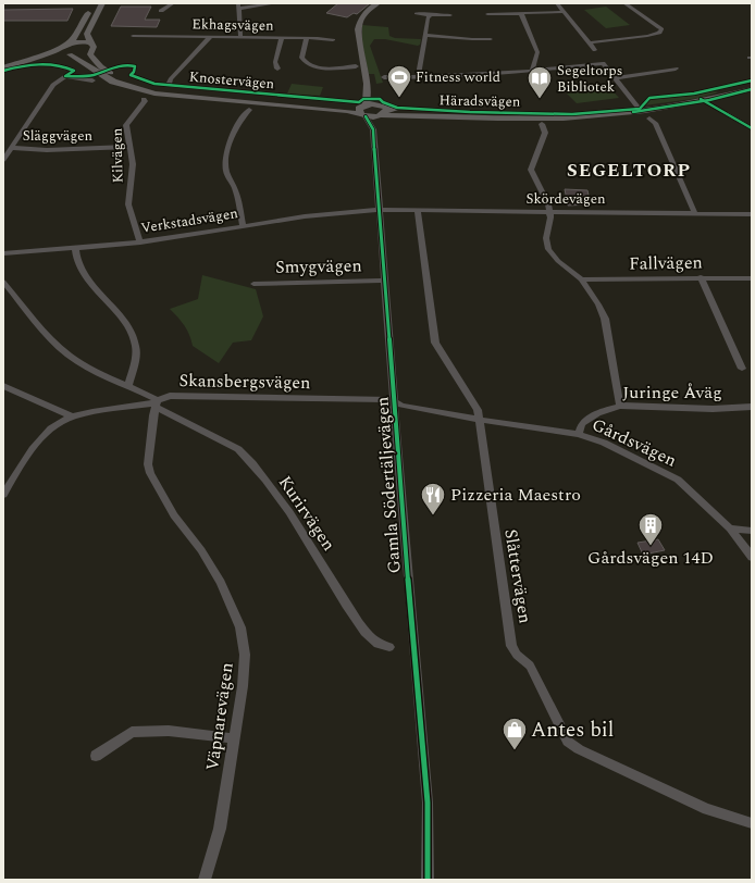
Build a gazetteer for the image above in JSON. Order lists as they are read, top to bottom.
{
  "streets": {
    "main road": ["Häradsvägen"],
    "street": [
      "Ekhagsvägen",
      "Knostervägen",
      "Släggvägen",
      "Kilvägen",
      "Skördevägen",
      "Verkstadsvägen",
      "Fallvägen",
      "Smygvägen",
      "Skansbergsvägen",
      "Juringe Åväg",
      "Gårdsvägen",
      "Gamla Södertäljevägen",
      "Kurirvägen",
      "Slåttervägen",
      "Väpnarevägen"
    ]
  },
  "crossings": [
    ["Ekhagsvägen", "Knostervägen"],
    ["Häradsvägen", "Gamla Södertäljevägen"],
    ["Släggvägen", "Kilvägen"],
    ["Kilvägen", "Verkstadsvägen"],
    ["Skördevägen", "Verkstadsvägen"],
    ["Skördevägen", "Gamla Södertäljevägen"],
    ["Skördevägen", "Slåttervägen"],
    ["Verkstadsvägen", "Gamla Södertäljevägen"],
    ["Smygvägen", "Gamla Södertäljevägen"],
    ["Skansbergsvägen", "Gårdsvägen"],
    ["Skansbergsvägen", "Gamla Södertäljevägen"],
    ["Skansbergsvägen", "Kurirvägen"],
    ["Skansbergsvägen", "Väpnarevägen"],
    ["Juringe Åväg", "Gårdsvägen"],
    ["Gårdsvägen", "Gamla Södertäljevägen"],
    ["Gårdsvägen", "Slåttervägen"],
    ["Kurirvägen", "Väpnarevägen"]
  ],
  "districts": ["SEGELTORP"],
  "places": {
    "sports": ["Fitness world"],
    "library": ["Segeltorps Bibliotek"],
    "restaurant": ["Pizzeria Maestro"],
    "building": ["Gårdsvägen 14D"],
    "shop": ["Antes bil"]
  }
}
